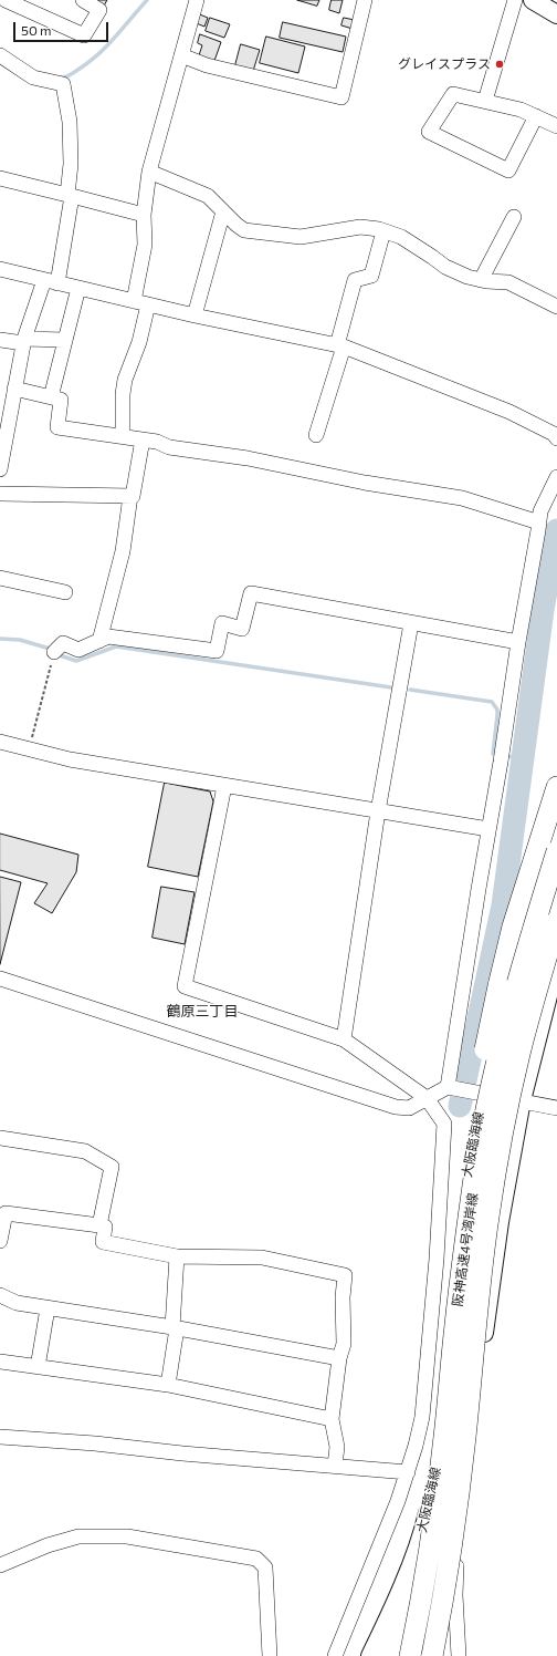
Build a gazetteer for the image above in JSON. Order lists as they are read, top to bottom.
{
  "streets": {
    "highway": ["阪神高速4号湾岸線"],
    "main road": ["大阪臨海線"]
  },
  "crossings": [
    ["大阪臨海線", "阪神高速4号湾岸線"]
  ],
  "districts": ["鶴原三丁目"],
  "places": ["グレイスプラス"],
  "scale_bar": "50 m"
}
